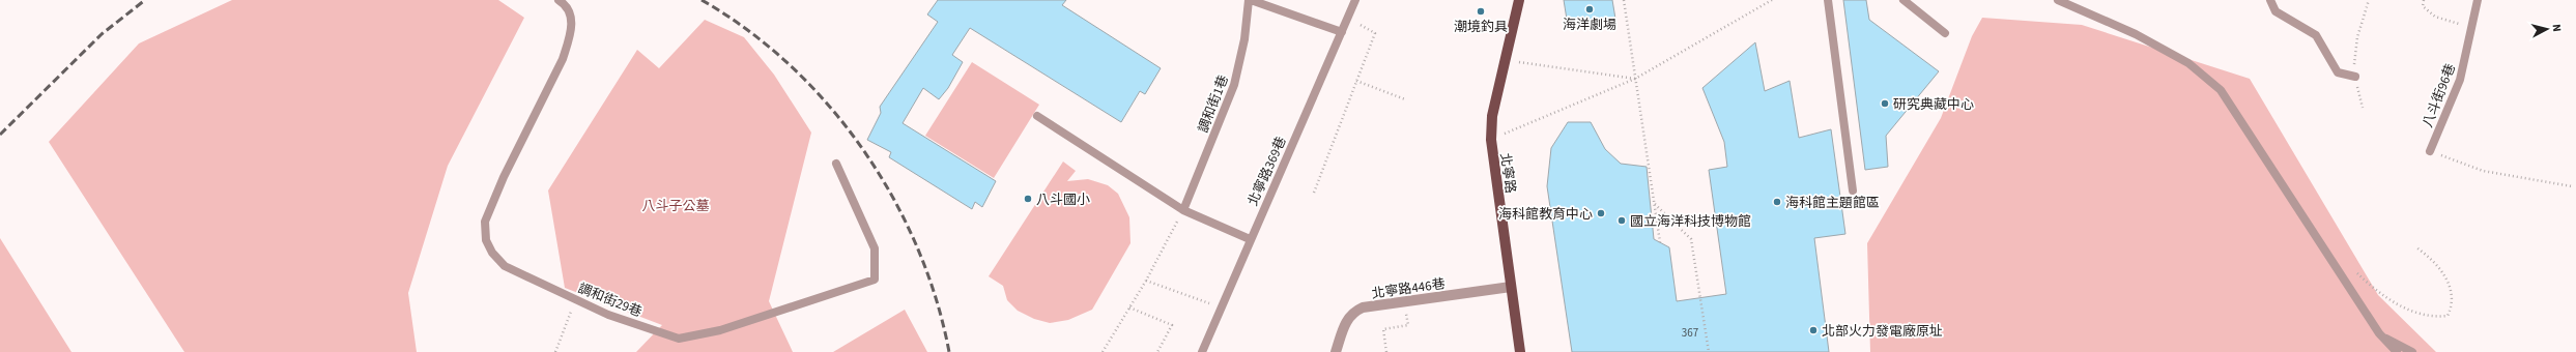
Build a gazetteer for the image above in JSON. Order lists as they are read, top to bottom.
{
  "streets": {
    "main road": ["北寧路"],
    "street": ["北寧路446巷"],
    "lane": [
      "八斗街96巷",
      "調和街1巷",
      "北寧路369巷",
      "調和街29巷"
    ]
  },
  "crossings": [
    ["北寧路", "北寧路446巷"]
  ],
  "parks": ["八斗子公墓"],
  "places": [
    "海洋劇場",
    "潮境釣具",
    "研究典藏中心",
    "八斗國小",
    "海科館主題館區",
    "海科館教育中心",
    "國立海洋科技博物館",
    "北部火力發電廠原址"
  ],
  "house_numbers": ["367"],
  "north": "right"
}
